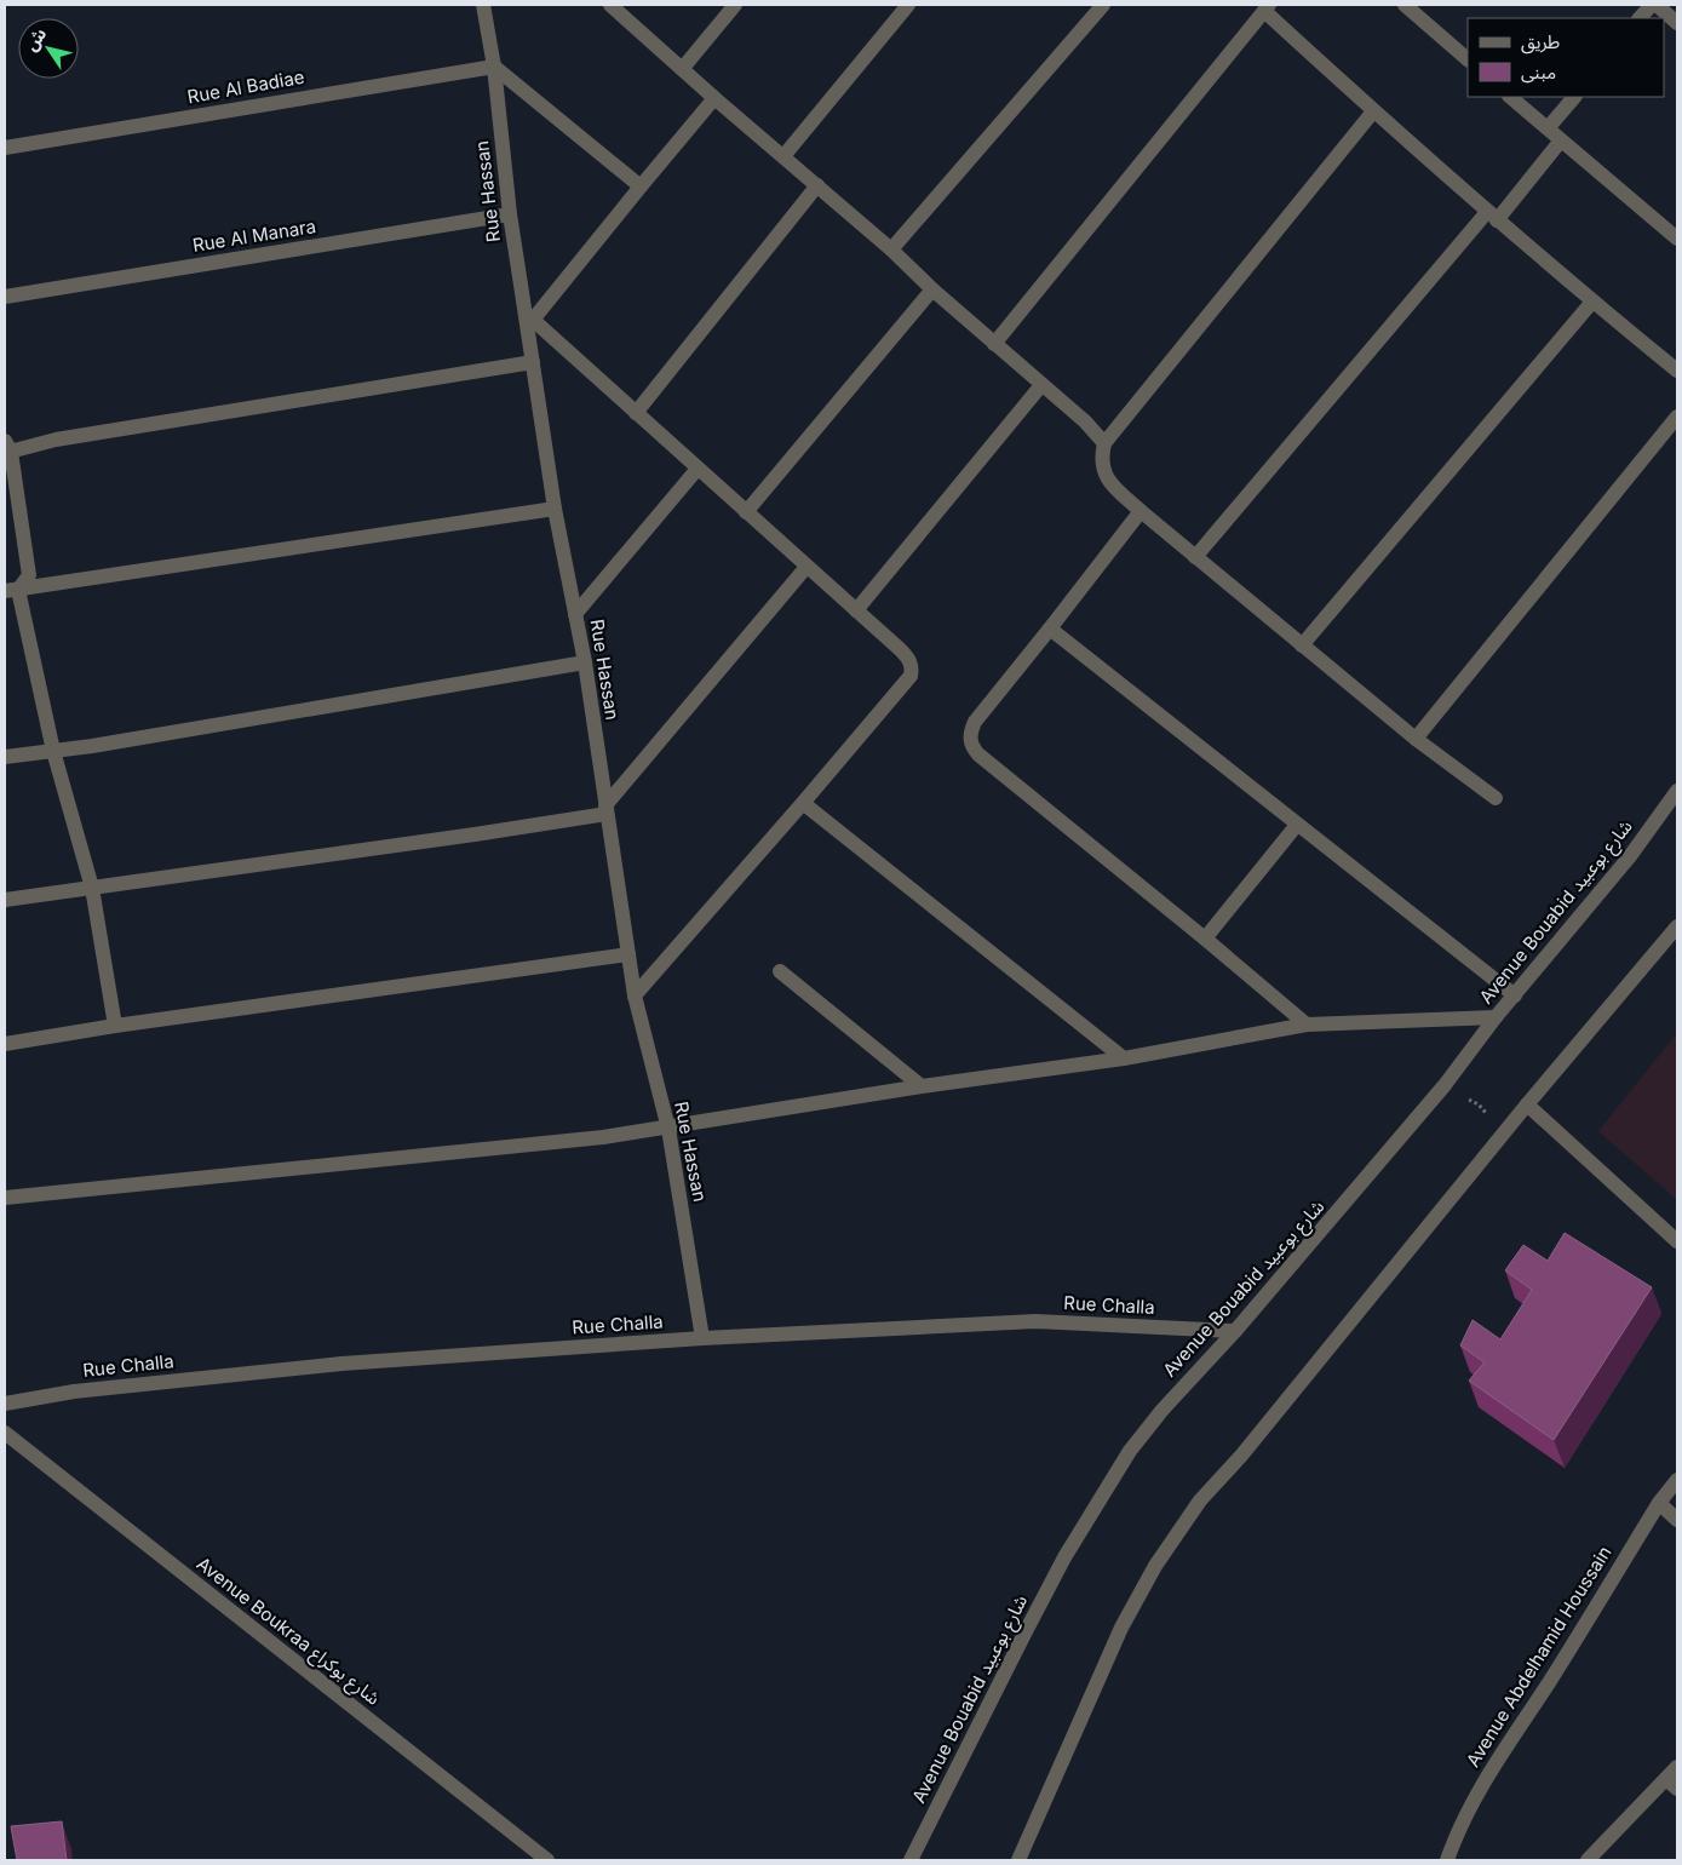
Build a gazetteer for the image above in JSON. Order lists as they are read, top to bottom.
{
  "streets": {
    "street": [
      "Rue Al Badiae",
      "Rue Hassan",
      "Rue Al Manara",
      "Avenue Bouabid شارع بوعبيد",
      "Rue Challa",
      "Avenue Boukraa شارع بوكراع",
      "Avenue Abdelhamid Houssain"
    ]
  },
  "crossings": [
    ["Rue Al Badiae", "Rue Hassan"],
    ["Rue Hassan", "Rue Al Manara"],
    ["Rue Hassan", "Rue Challa"],
    ["Avenue Bouabid شارع بوعبيد", "Rue Challa"]
  ],
  "legend": ["طريق", "مبنى"],
  "north": "top left"
}
